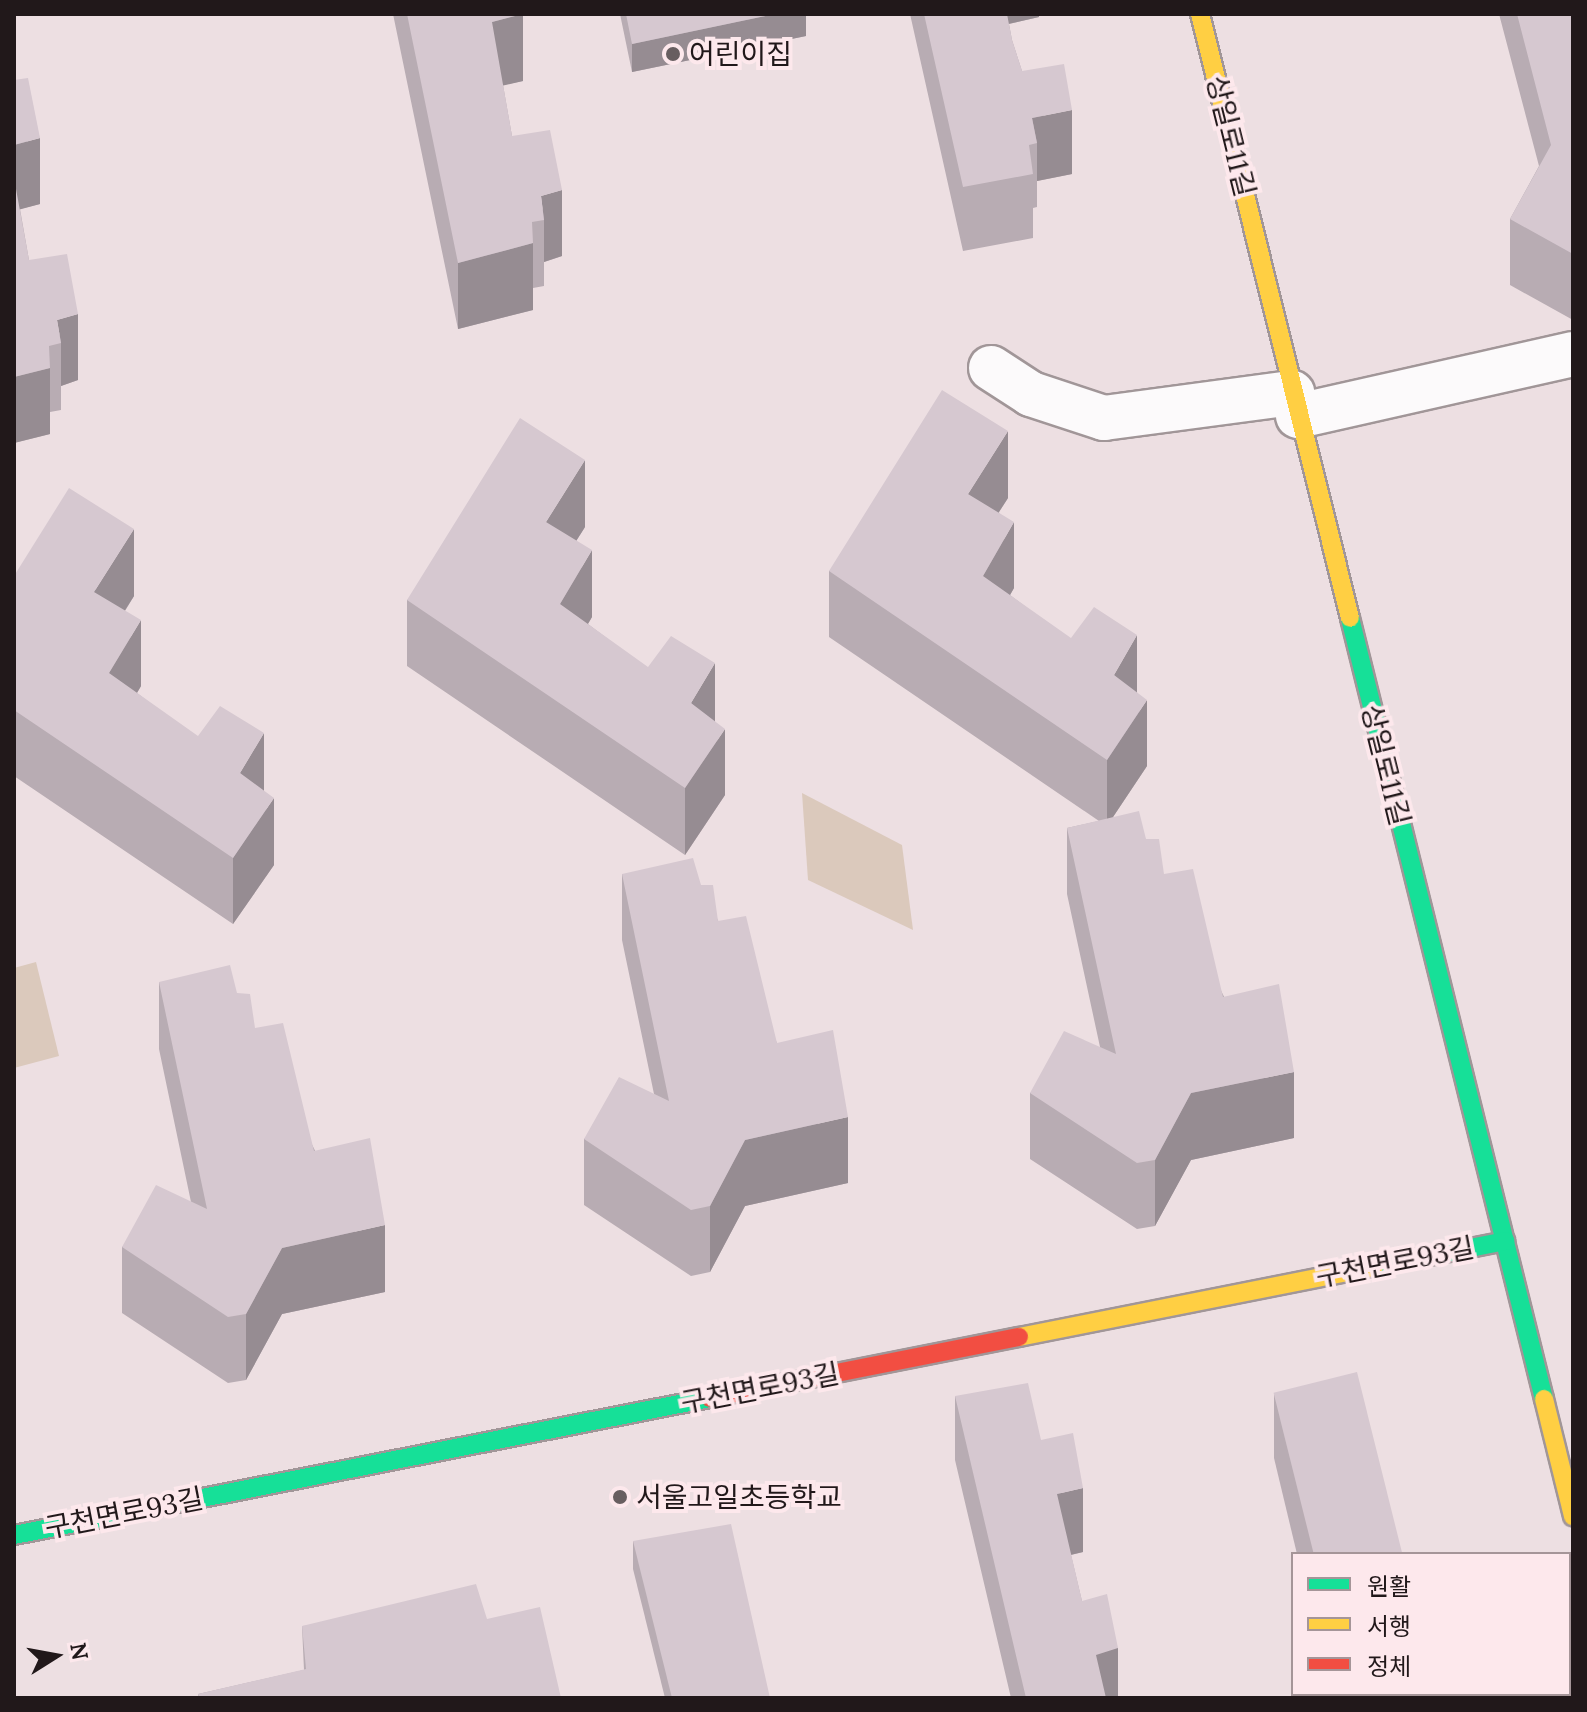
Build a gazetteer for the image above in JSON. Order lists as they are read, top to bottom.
{
  "streets": {
    "street": ["상일로11길", "구천면로93길"]
  },
  "crossings": [
    ["상일로11길", "구천면로93길"]
  ],
  "places": ["어린이집", "서울고일초등학교"],
  "legend": ["원활", "서행", "정체"],
  "north": "right"
}
